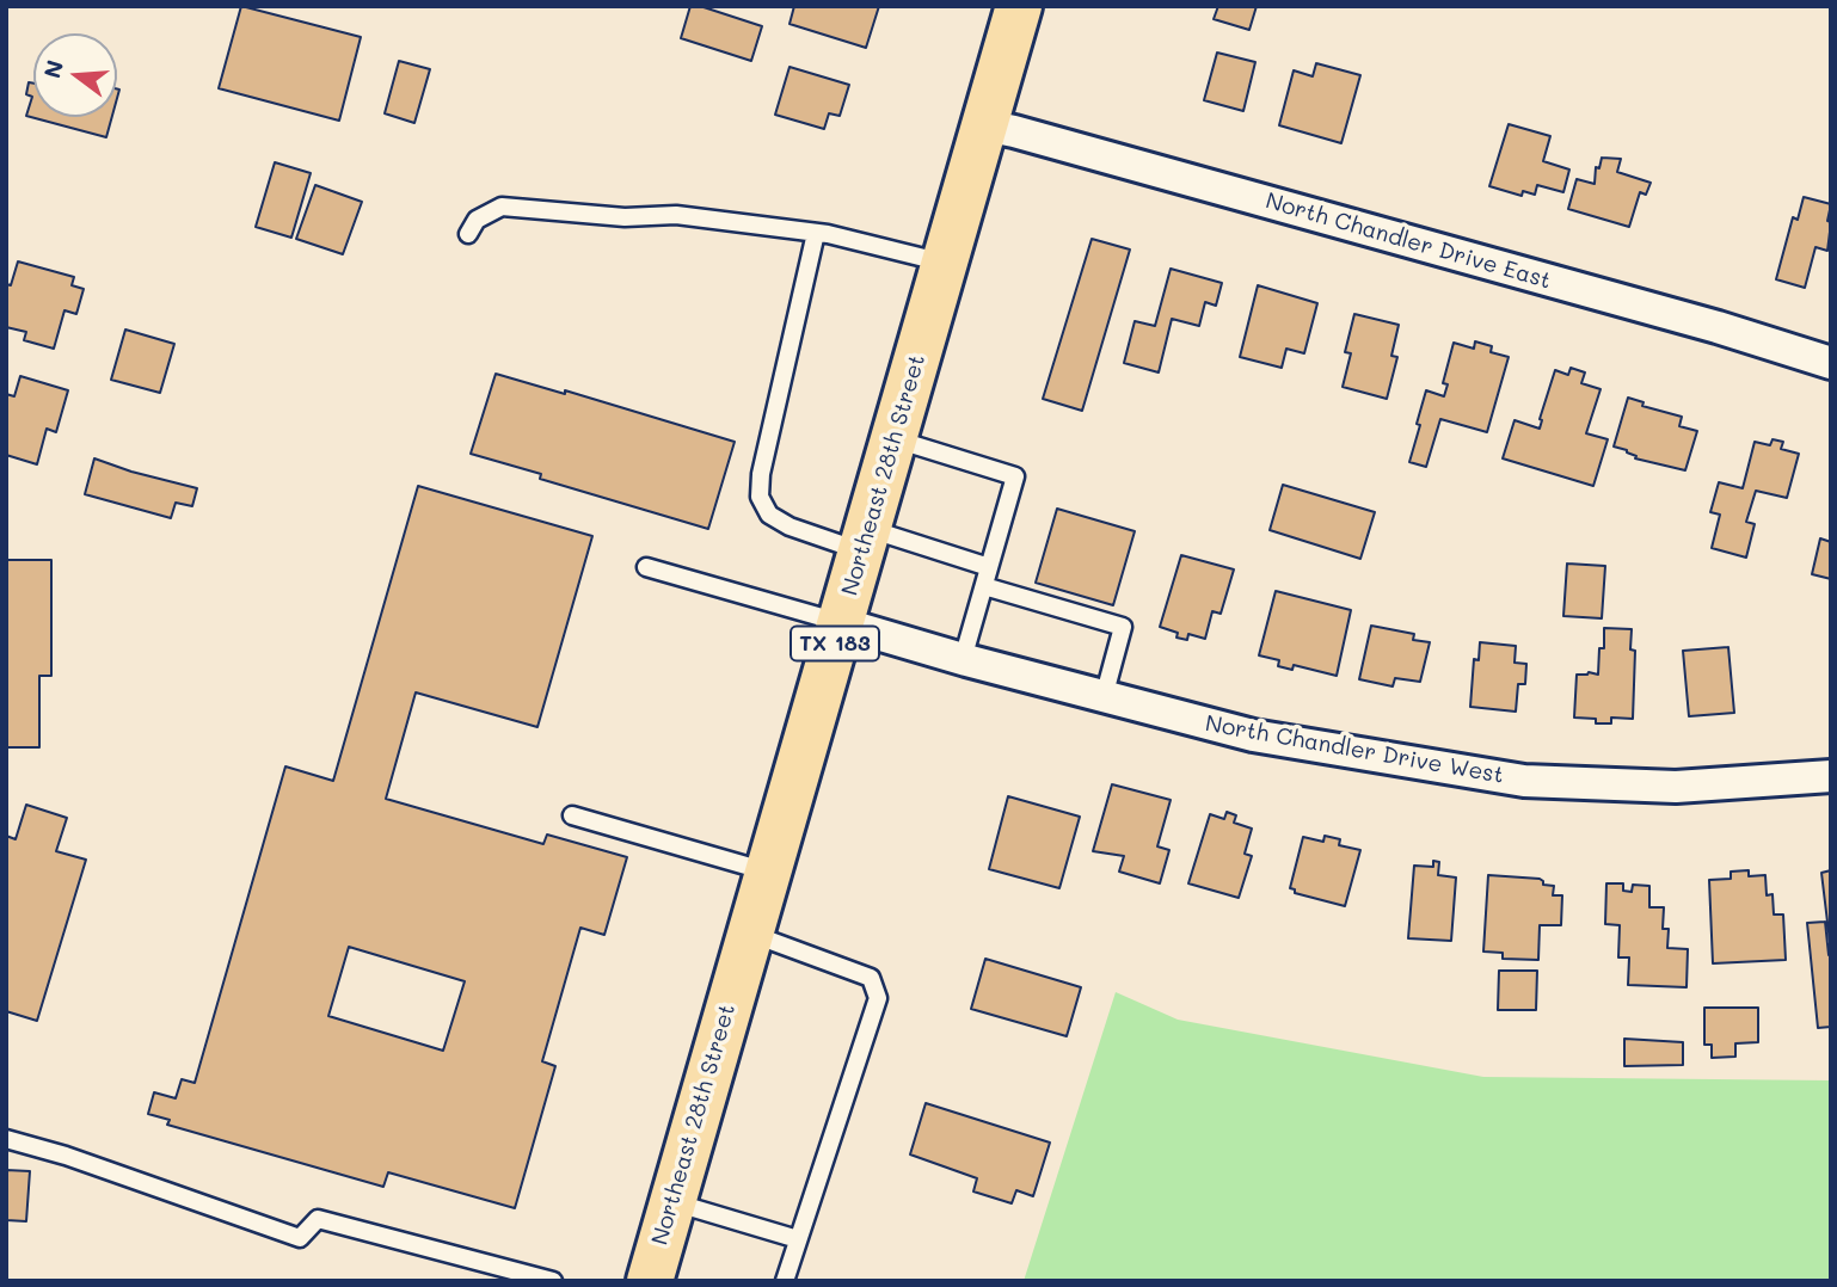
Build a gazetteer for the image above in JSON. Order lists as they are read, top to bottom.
{
  "streets": {
    "main road": ["Northeast 28th Street", "TX 183"],
    "street": ["North Chandler Drive East", "North Chandler Drive West"]
  },
  "crossings": [
    ["North Chandler Drive East", "Northeast 28th Street"],
    ["Northeast 28th Street", "North Chandler Drive West"]
  ],
  "north": "left"
}
